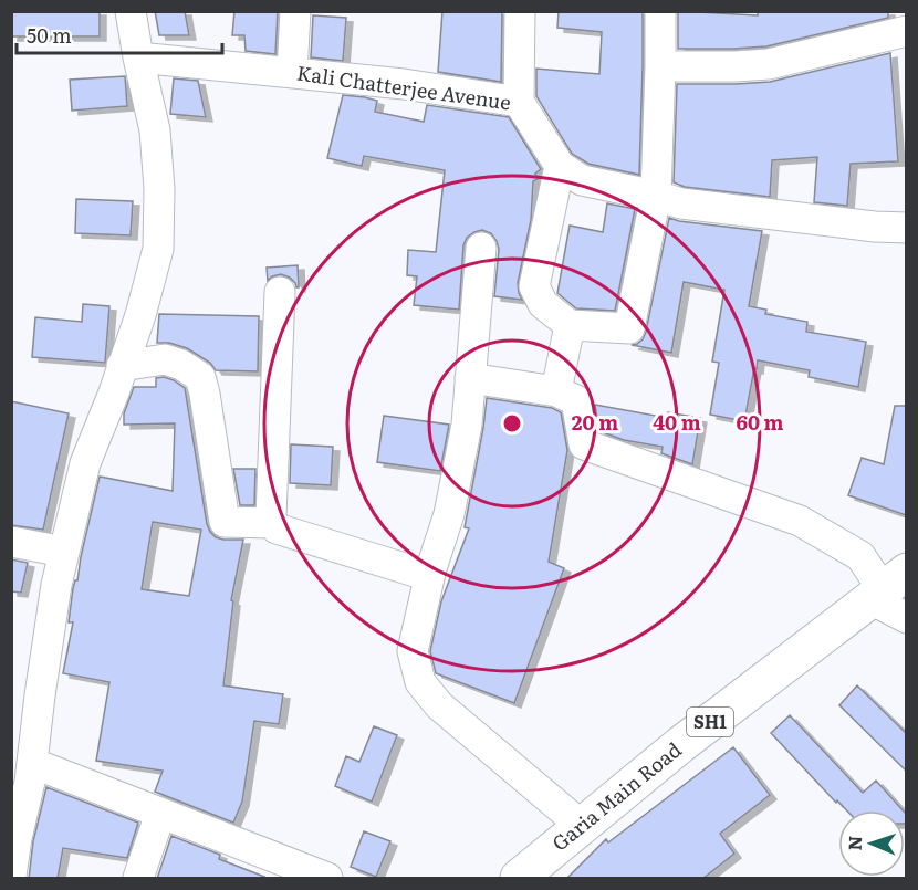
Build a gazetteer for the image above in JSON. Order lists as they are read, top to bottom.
{
  "streets": {
    "main road": ["SH1", "Garia Main Road"],
    "street": ["Kali Chatterjee Avenue"]
  },
  "scale_bar": "50 m",
  "north": "left",
  "rings": ["20 m", "40 m", "60 m"]
}
